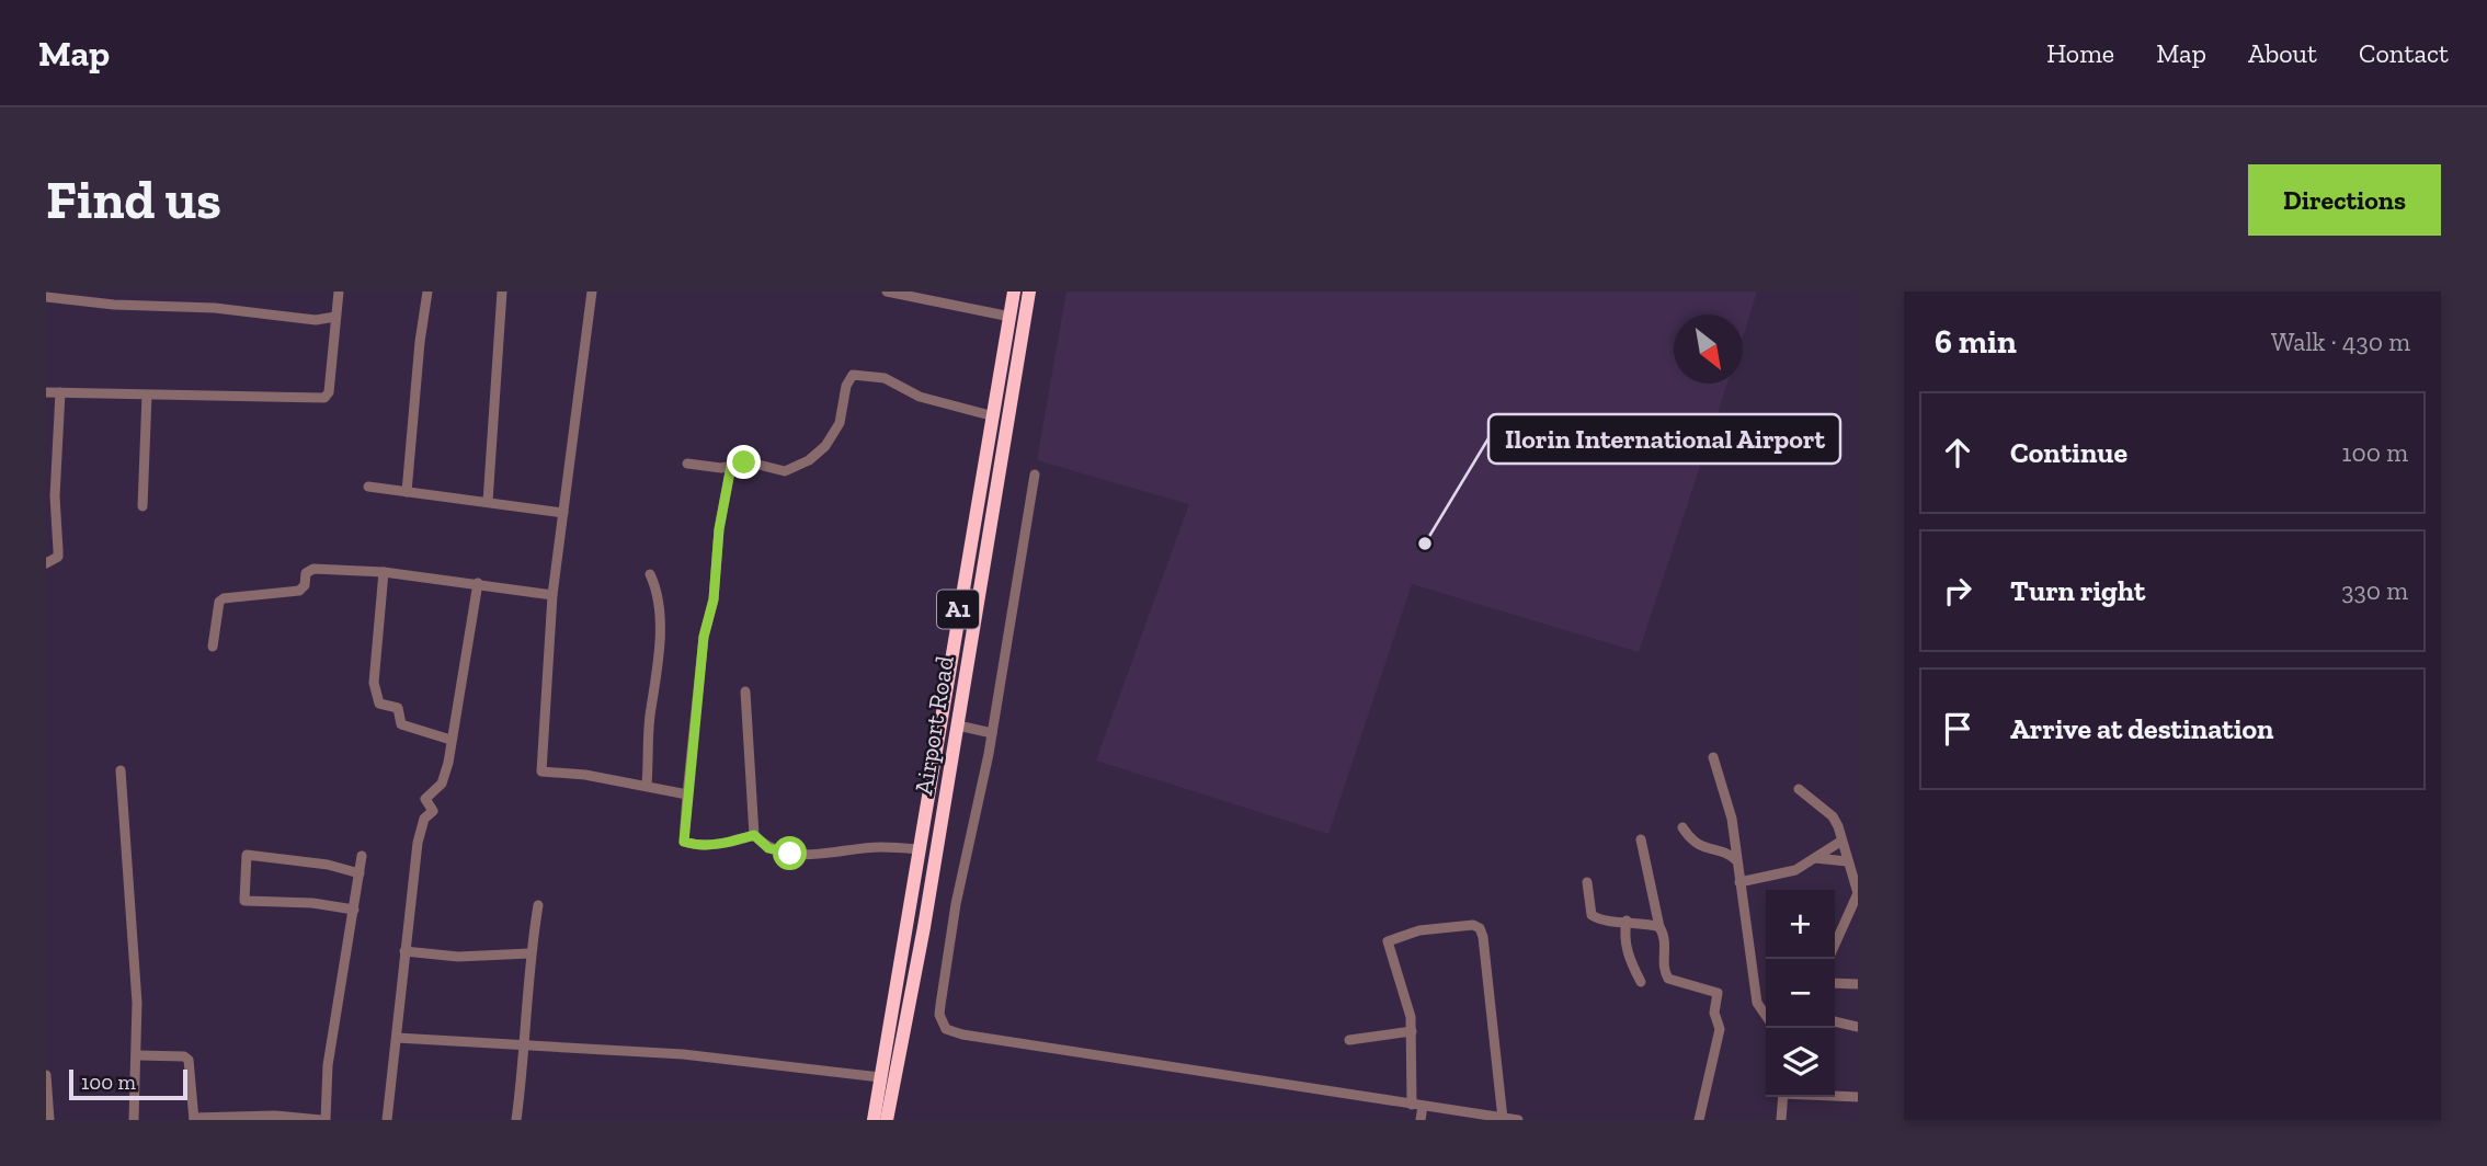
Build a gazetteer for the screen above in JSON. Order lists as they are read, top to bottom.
{
  "streets": {
    "highway": ["A1", "Airport Road"]
  },
  "places": ["Ilorin International Airport"],
  "scale_bar": "100 m",
  "north": "bottom right",
  "page": {
    "header": "Map",
    "nav": [
      "Home",
      "Map",
      "About",
      "Contact"
    ],
    "buttons": "Directions",
    "title": "Find us",
    "heading": ["6 min", "Walk · 430 m"],
    "list": [
      ["Continue", "100 m"],
      ["Turn right", "330 m"],
      "Arrive at destination"
    ],
    "map_buttons": ["+", "−"],
    "scale": "100 m"
  }
}
